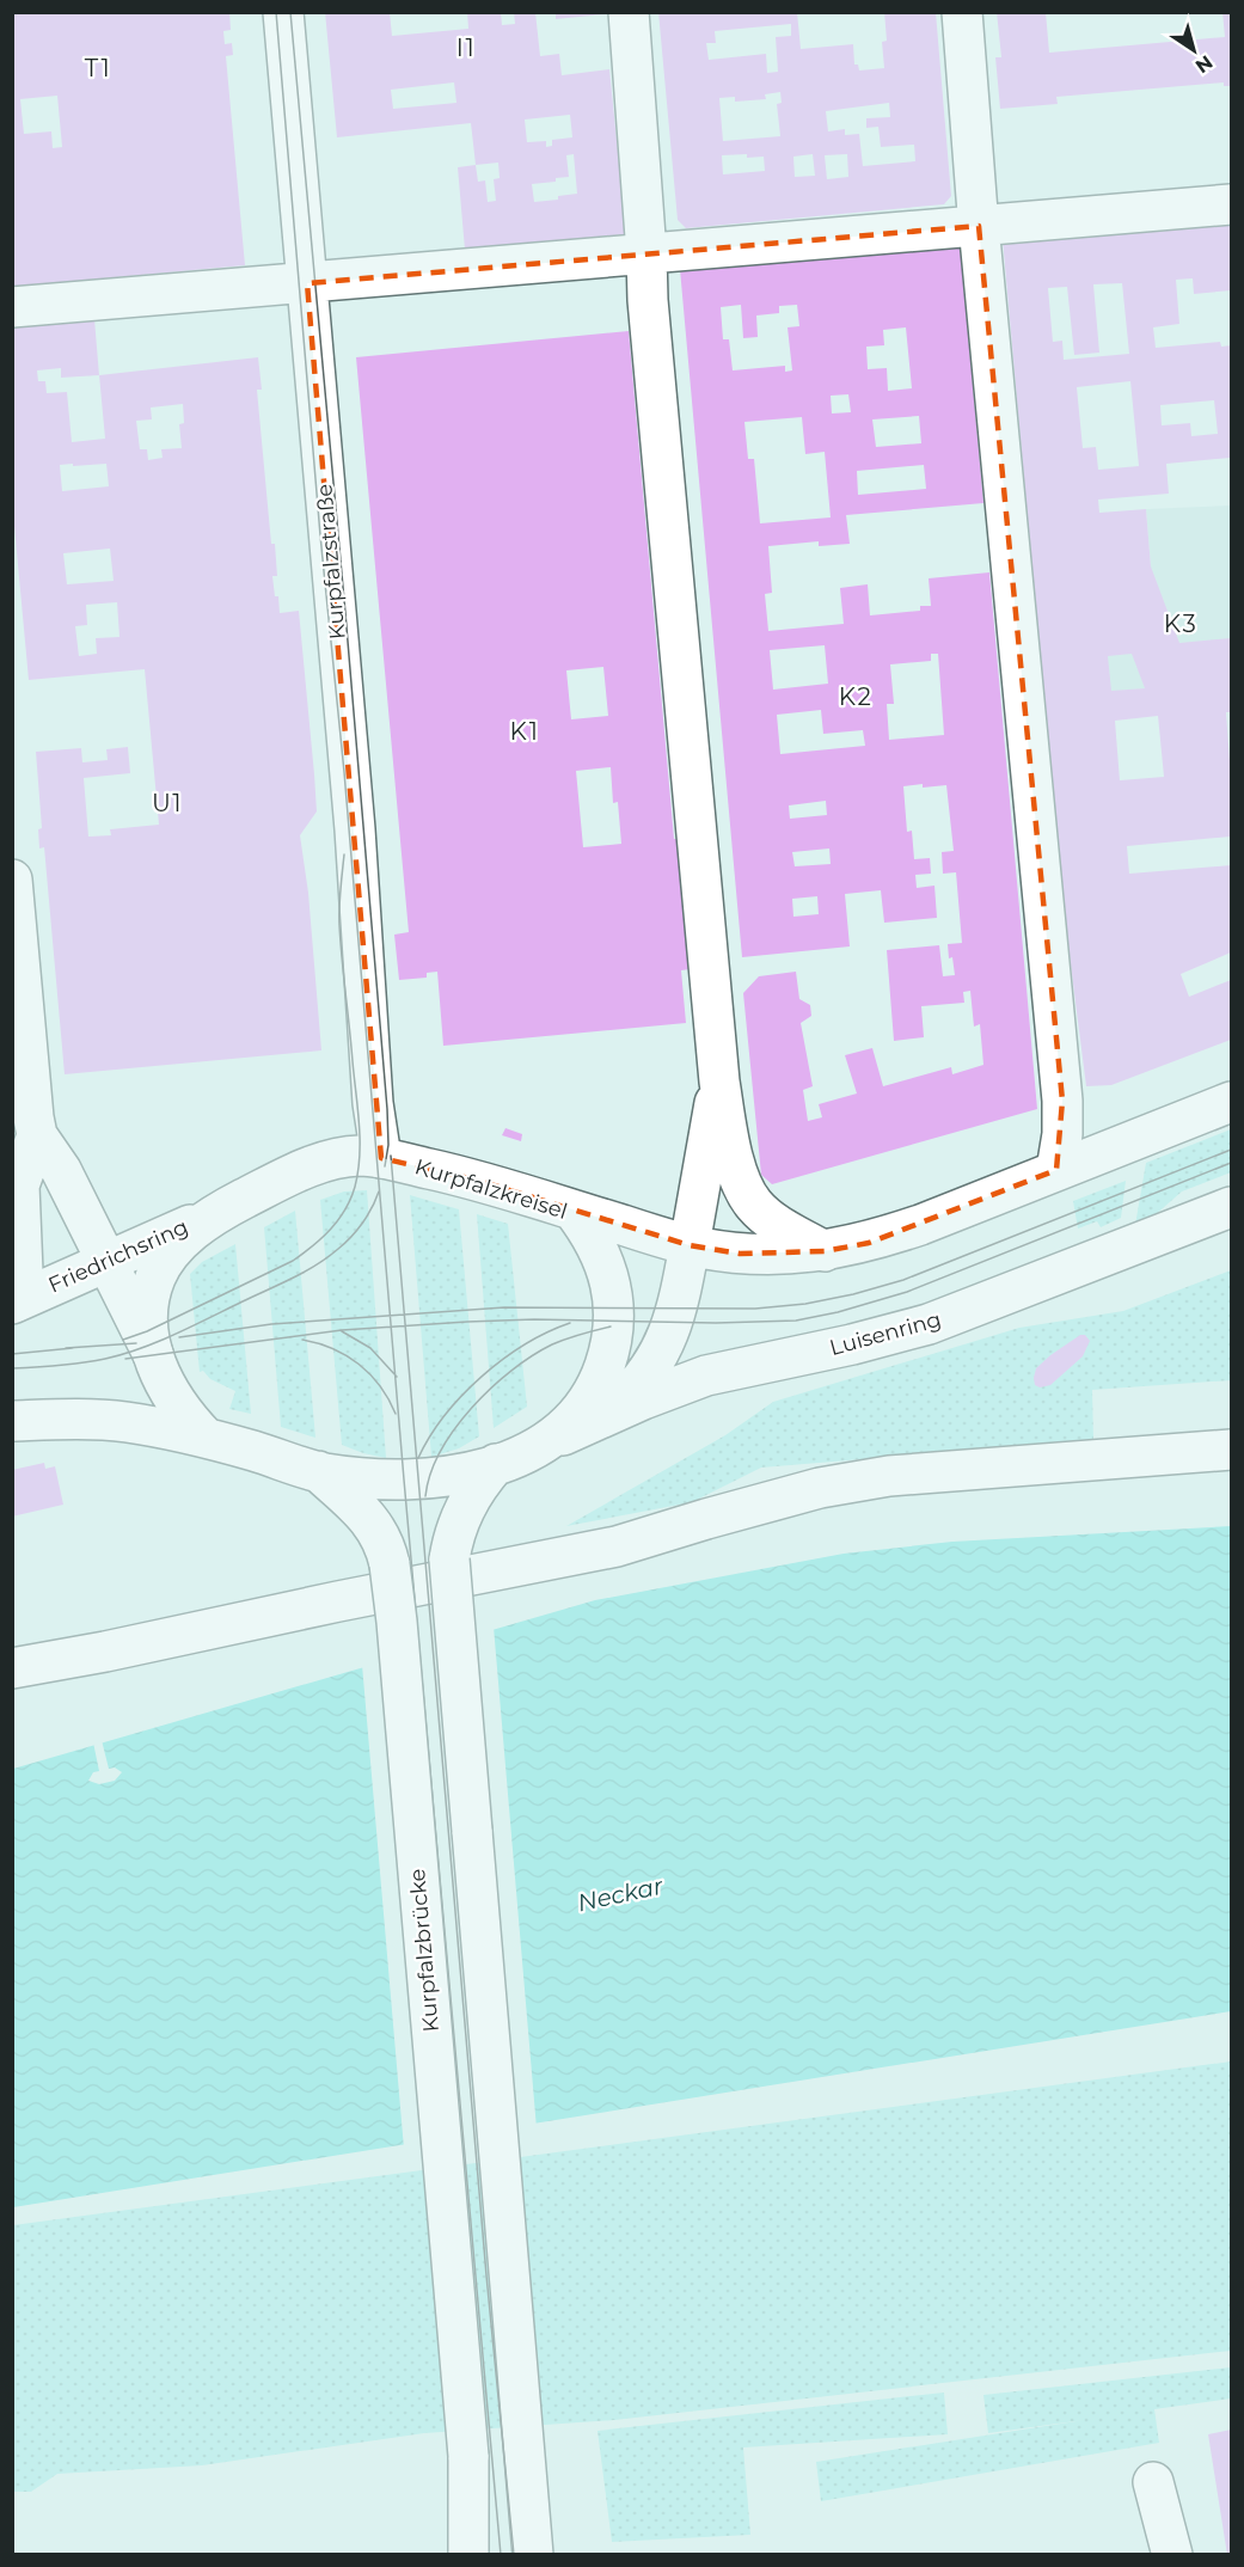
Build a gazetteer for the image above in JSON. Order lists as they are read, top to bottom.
{
  "streets": {
    "street": [
      "Kurpfalzstraße",
      "Kurpfalzkreisel",
      "Friedrichsring",
      "Luisenring",
      "Kurpfalzbrücke"
    ]
  },
  "crossings": [
    ["Kurpfalzstraße", "Kurpfalzkreisel"],
    ["Kurpfalzkreisel", "Friedrichsring"],
    ["Kurpfalzkreisel", "Luisenring"],
    ["Kurpfalzkreisel", "Kurpfalzbrücke"]
  ],
  "districts": [
    "I1",
    "T1",
    "K3",
    "K2",
    "K1",
    "U1"
  ],
  "water": ["Neckar"],
  "north": "bottom right"
}
